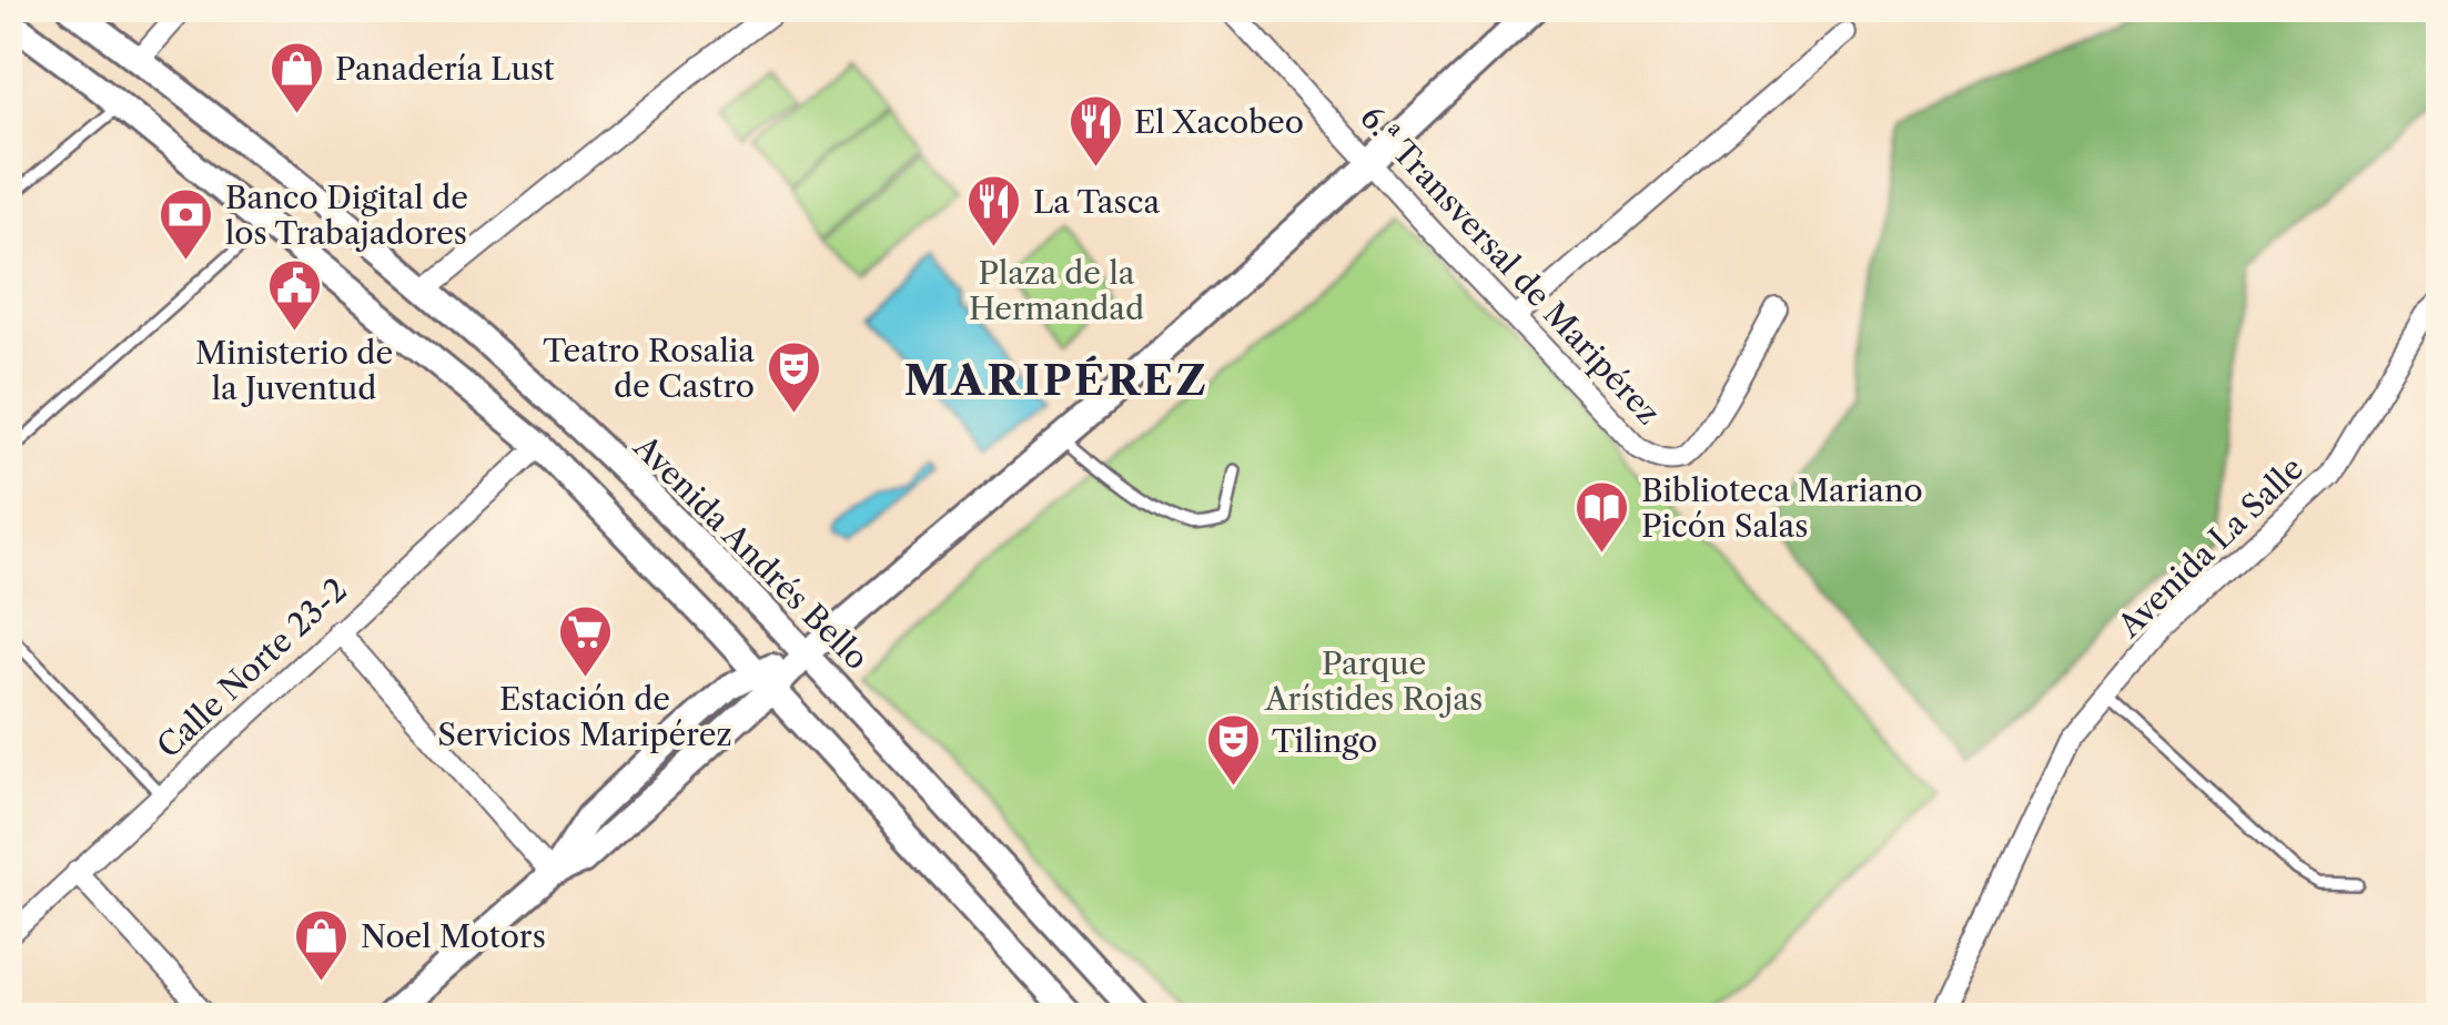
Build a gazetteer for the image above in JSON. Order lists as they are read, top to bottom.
{
  "streets": {
    "street": [
      "6.ª Transversal de Maripérez",
      "Avenida La Salle",
      "Avenida Andrés Bello",
      "Calle Norte 23-2"
    ]
  },
  "districts": ["MARIPÉREZ"],
  "parks": ["Plaza de la Hermandad", "Parque Arístides Rojas"],
  "places": {
    "shop": ["Panadería Lust", "Noel Motors"],
    "restaurant": ["El Xacobeo", "La Tasca"],
    "bank": ["Banco Digital de los Trabajadores"],
    "public building": ["Ministerio de la Juventud"],
    "theatre": ["Teatro Rosalia de Castro", "Tilingo"],
    "library": ["Biblioteca Mariano Picón Salas"],
    "supermarket": ["Estación de Servicios Maripérez"]
  }
}
